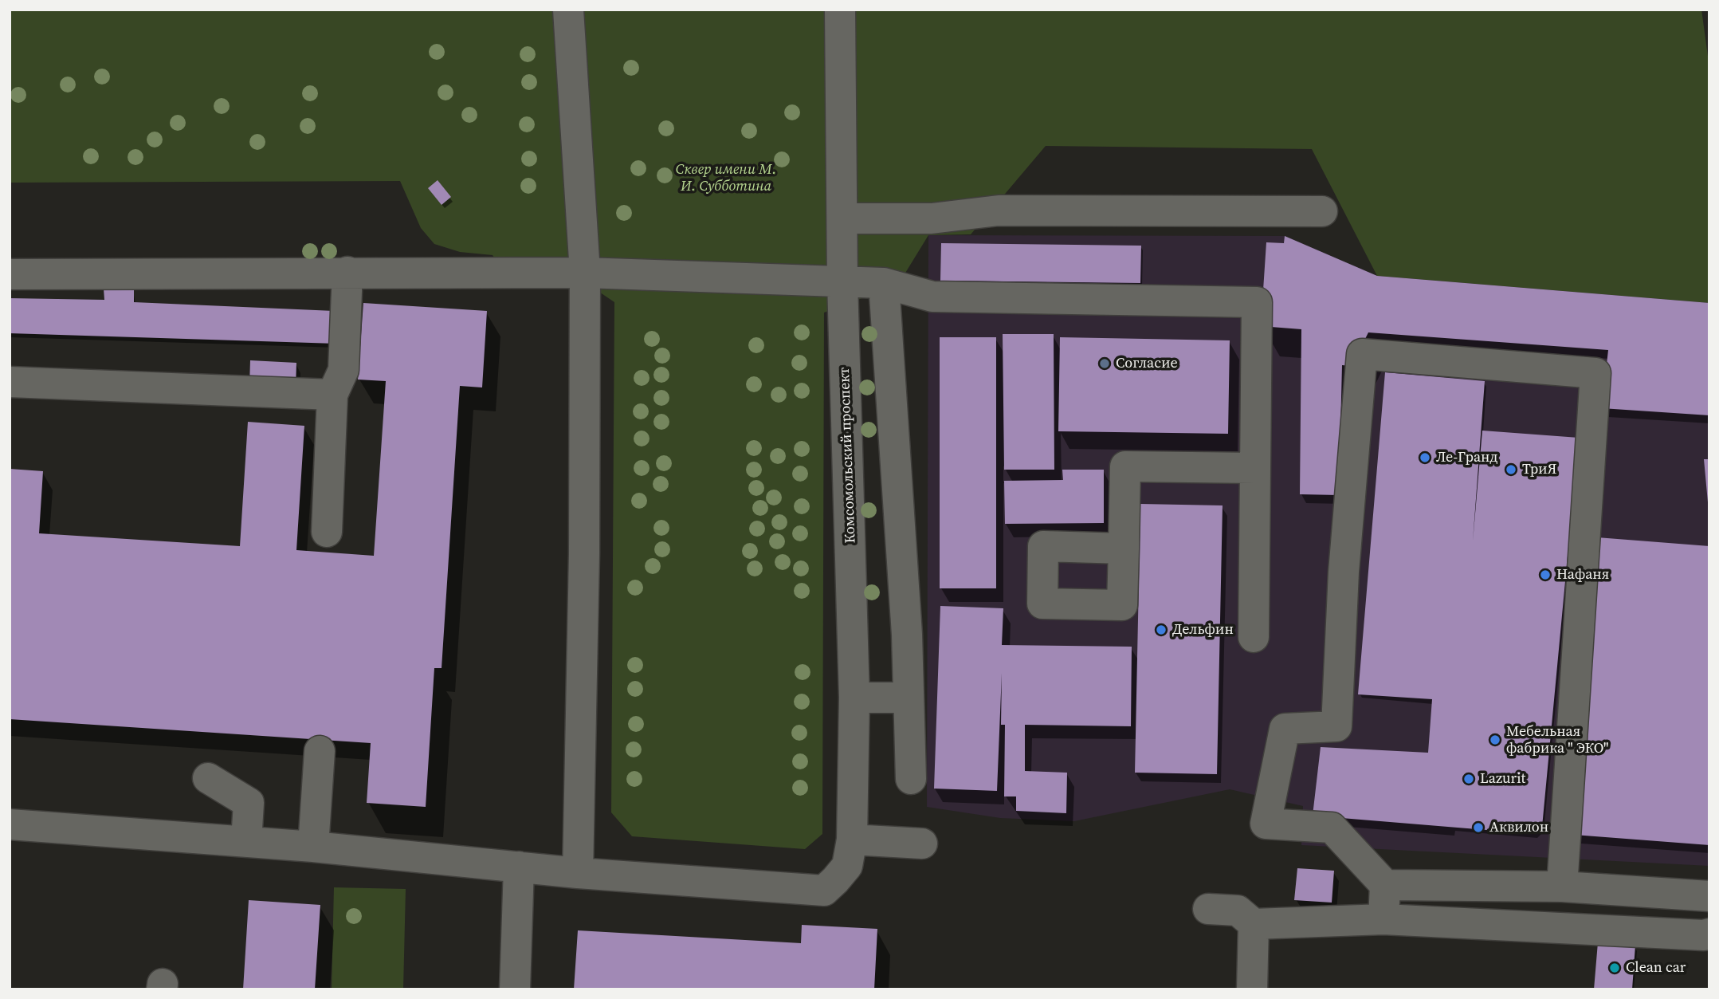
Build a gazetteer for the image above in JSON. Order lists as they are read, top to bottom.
{
  "streets": {
    "lane": ["Комсомольский проспект"]
  },
  "parks": ["Сквер имени М. И. Субботина"],
  "places": [
    "Согласие",
    "Ле-Гранд",
    "ТриЯ",
    "Нафаня",
    "Дельфин",
    "Мебельная фабрика \" ЭКО\"",
    "Lazurit",
    "Аквилон",
    "Clean car"
  ]
}
